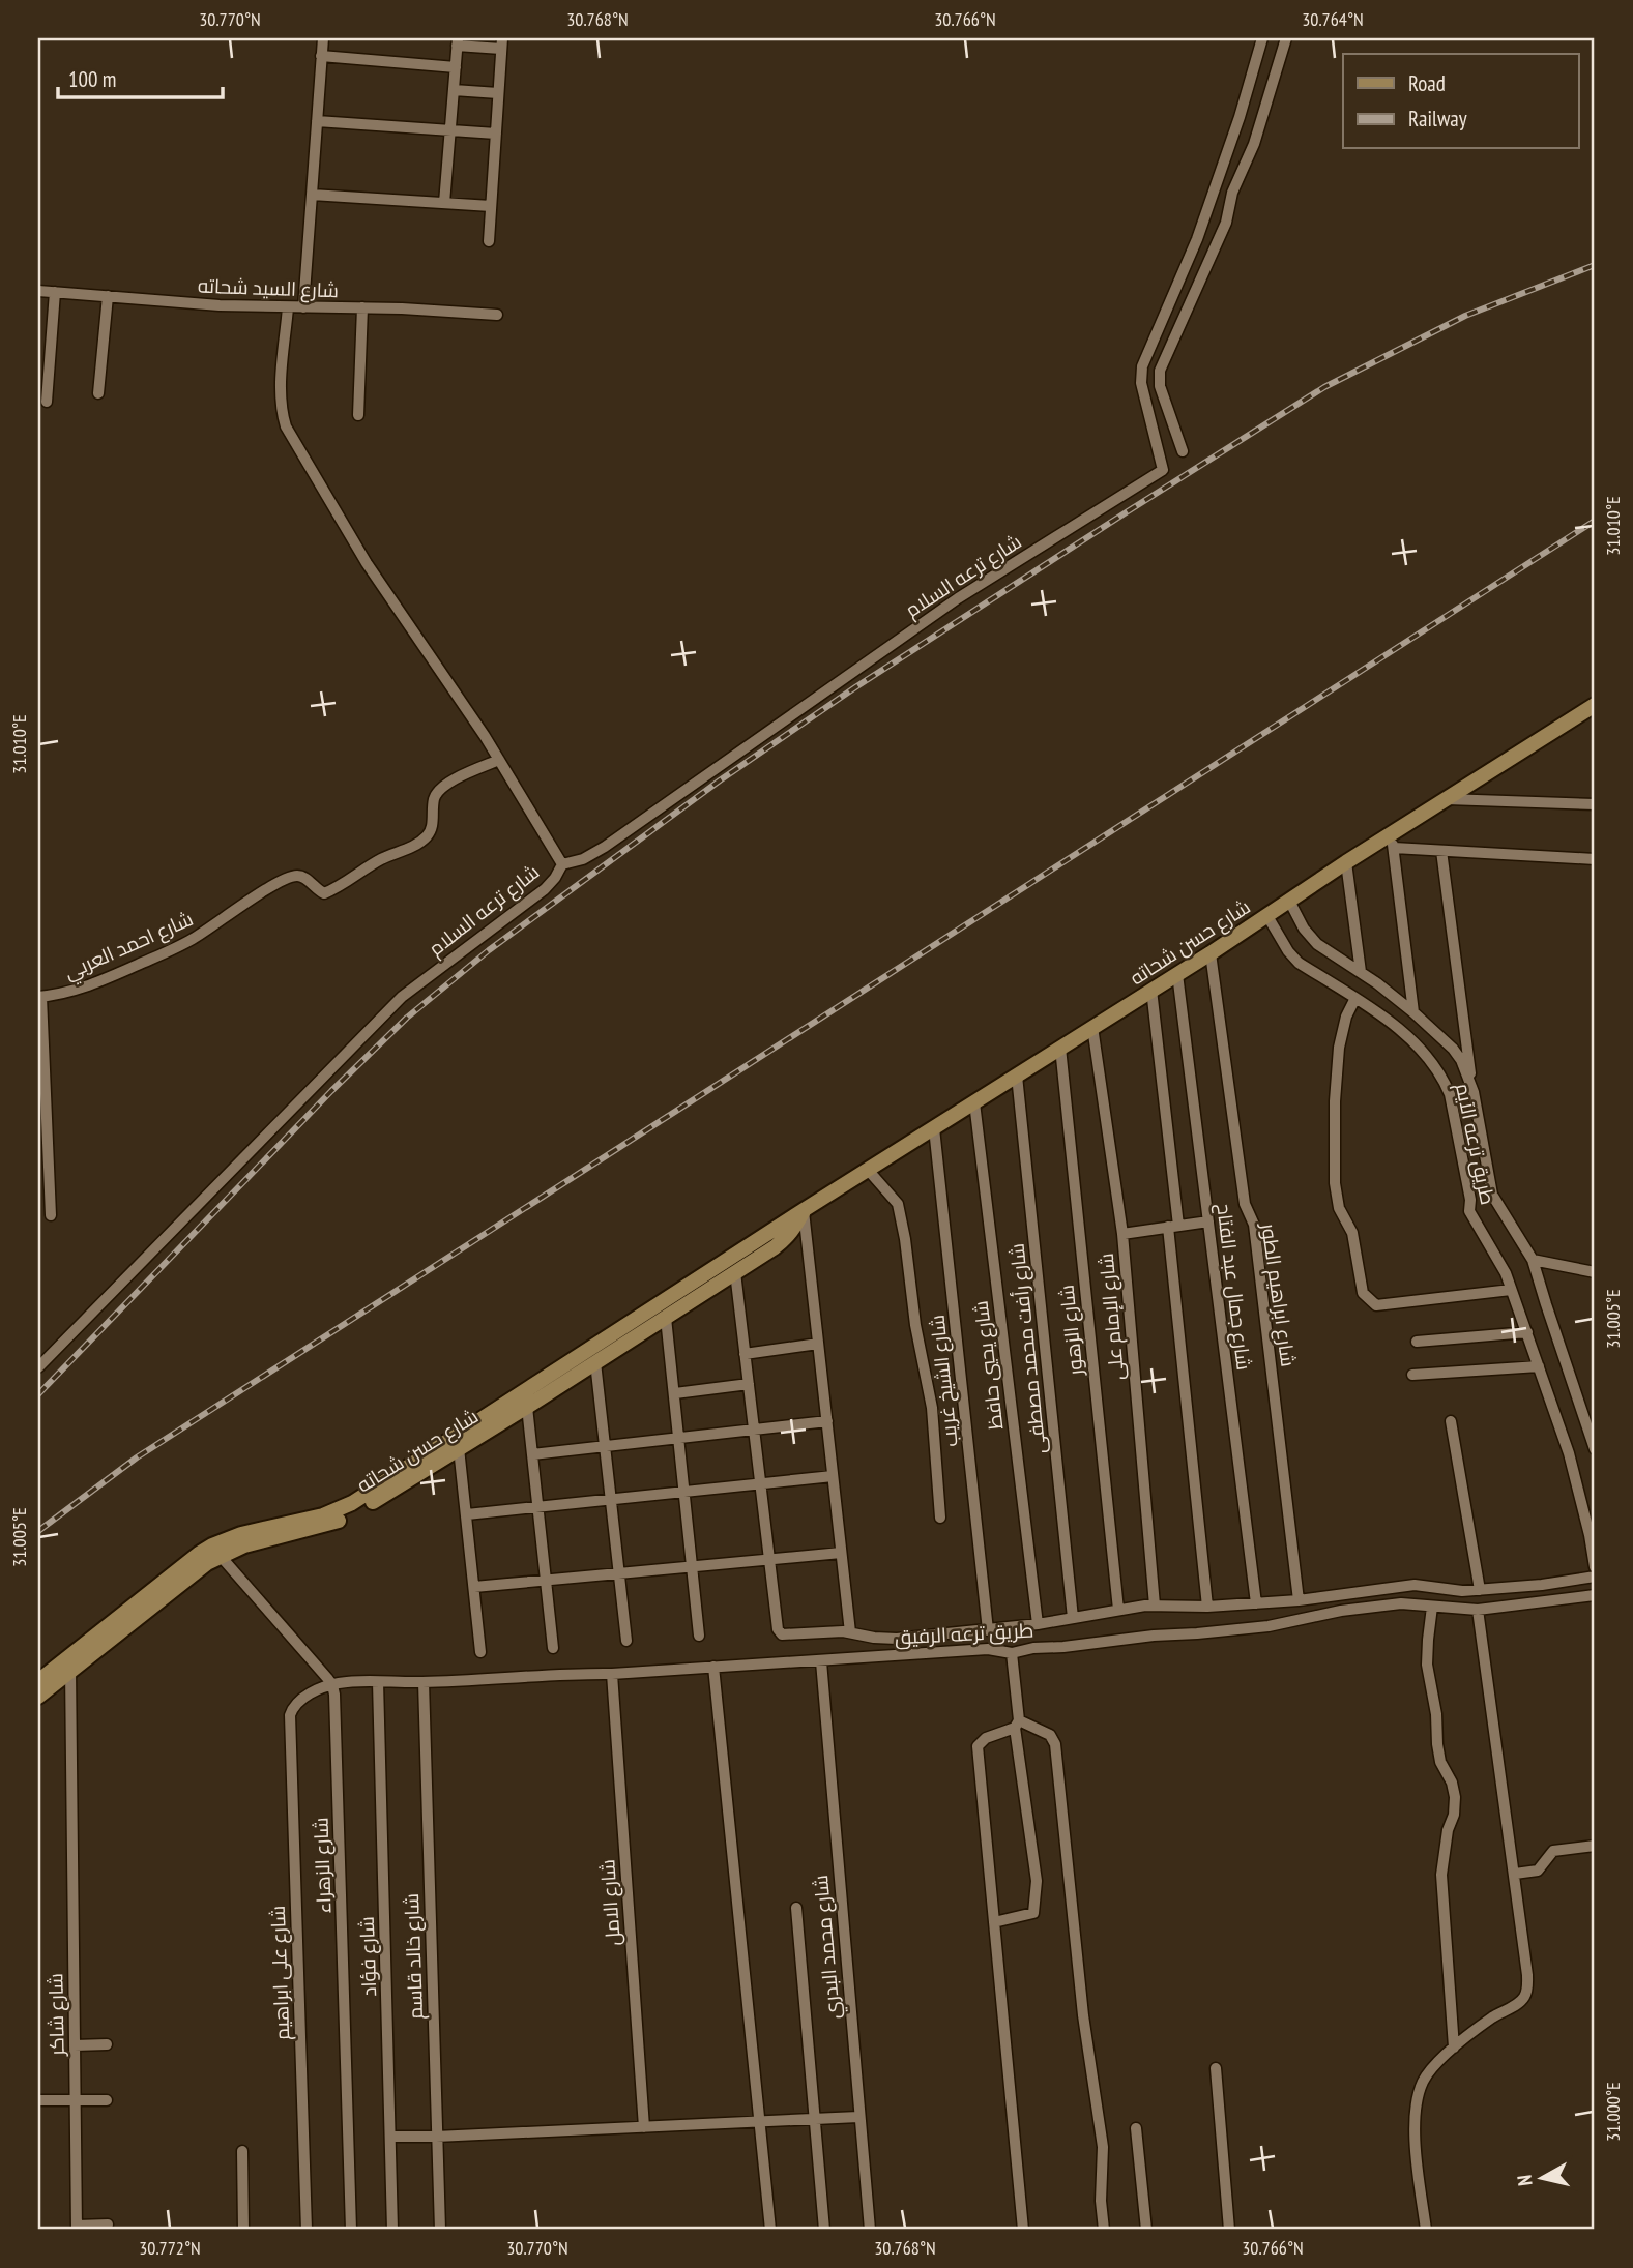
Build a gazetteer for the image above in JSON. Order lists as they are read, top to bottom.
{
  "streets": {
    "main road": ["شارع حسن شحاته"],
    "street": [
      "شارع السيد شحاته",
      "شارع ترعه السلام",
      "شارع احمد العربي",
      "طريق ترعه الآيم",
      "شارع جمال عبد الفتاح",
      "شارع ابراهيم الطور",
      "شارع الإمام على",
      "شارع الزهور",
      "شارع رأفت محمد مصطفى",
      "شارع يحيي حافظ",
      "شارع الشيخ غريب",
      "طريق ترعه الرفيق",
      "شارع الزهراء",
      "شارع الامل",
      "شارع محمد البدري",
      "شارع فؤاد",
      "شارع خالد قاسم",
      "شارع على ابراهيم",
      "شارع شاكر"
    ]
  },
  "crossings": [
    ["شارع حسن شحاته", "طريق ترعه الآيم"],
    ["شارع حسن شحاته", "شارع جمال عبد الفتاح"],
    ["شارع حسن شحاته", "شارع ابراهيم الطور"],
    ["شارع حسن شحاته", "شارع الإمام على"],
    ["شارع حسن شحاته", "شارع الزهور"],
    ["شارع حسن شحاته", "شارع رأفت محمد مصطفى"],
    ["شارع حسن شحاته", "شارع يحيي حافظ"],
    ["شارع حسن شحاته", "شارع الشيخ غريب"],
    ["شارع حسن شحاته", "شارع شاكر"],
    ["شارع جمال عبد الفتاح", "طريق ترعه الرفيق"],
    ["شارع ابراهيم الطور", "طريق ترعه الرفيق"],
    ["شارع الإمام على", "طريق ترعه الرفيق"],
    ["شارع الزهور", "طريق ترعه الرفيق"],
    ["شارع رأفت محمد مصطفى", "طريق ترعه الرفيق"],
    ["شارع يحيي حافظ", "طريق ترعه الرفيق"],
    ["شارع الشيخ غريب", "طريق ترعه الرفيق"],
    ["طريق ترعه الرفيق", "شارع الزهراء"],
    ["طريق ترعه الرفيق", "شارع الامل"],
    ["طريق ترعه الرفيق", "شارع محمد البدري"],
    ["طريق ترعه الرفيق", "شارع فؤاد"],
    ["طريق ترعه الرفيق", "شارع خالد قاسم"],
    ["طريق ترعه الرفيق", "شارع على ابراهيم"]
  ],
  "legend": ["Road", "Railway"],
  "scale_bar": "100 m",
  "north": "left",
  "coordinates": [
    "30.770°N",
    "30.768°N",
    "30.766°N",
    "30.764°N",
    "31.010°E",
    "31.005°E",
    "31.000°E",
    "30.772°N"
  ]
}
